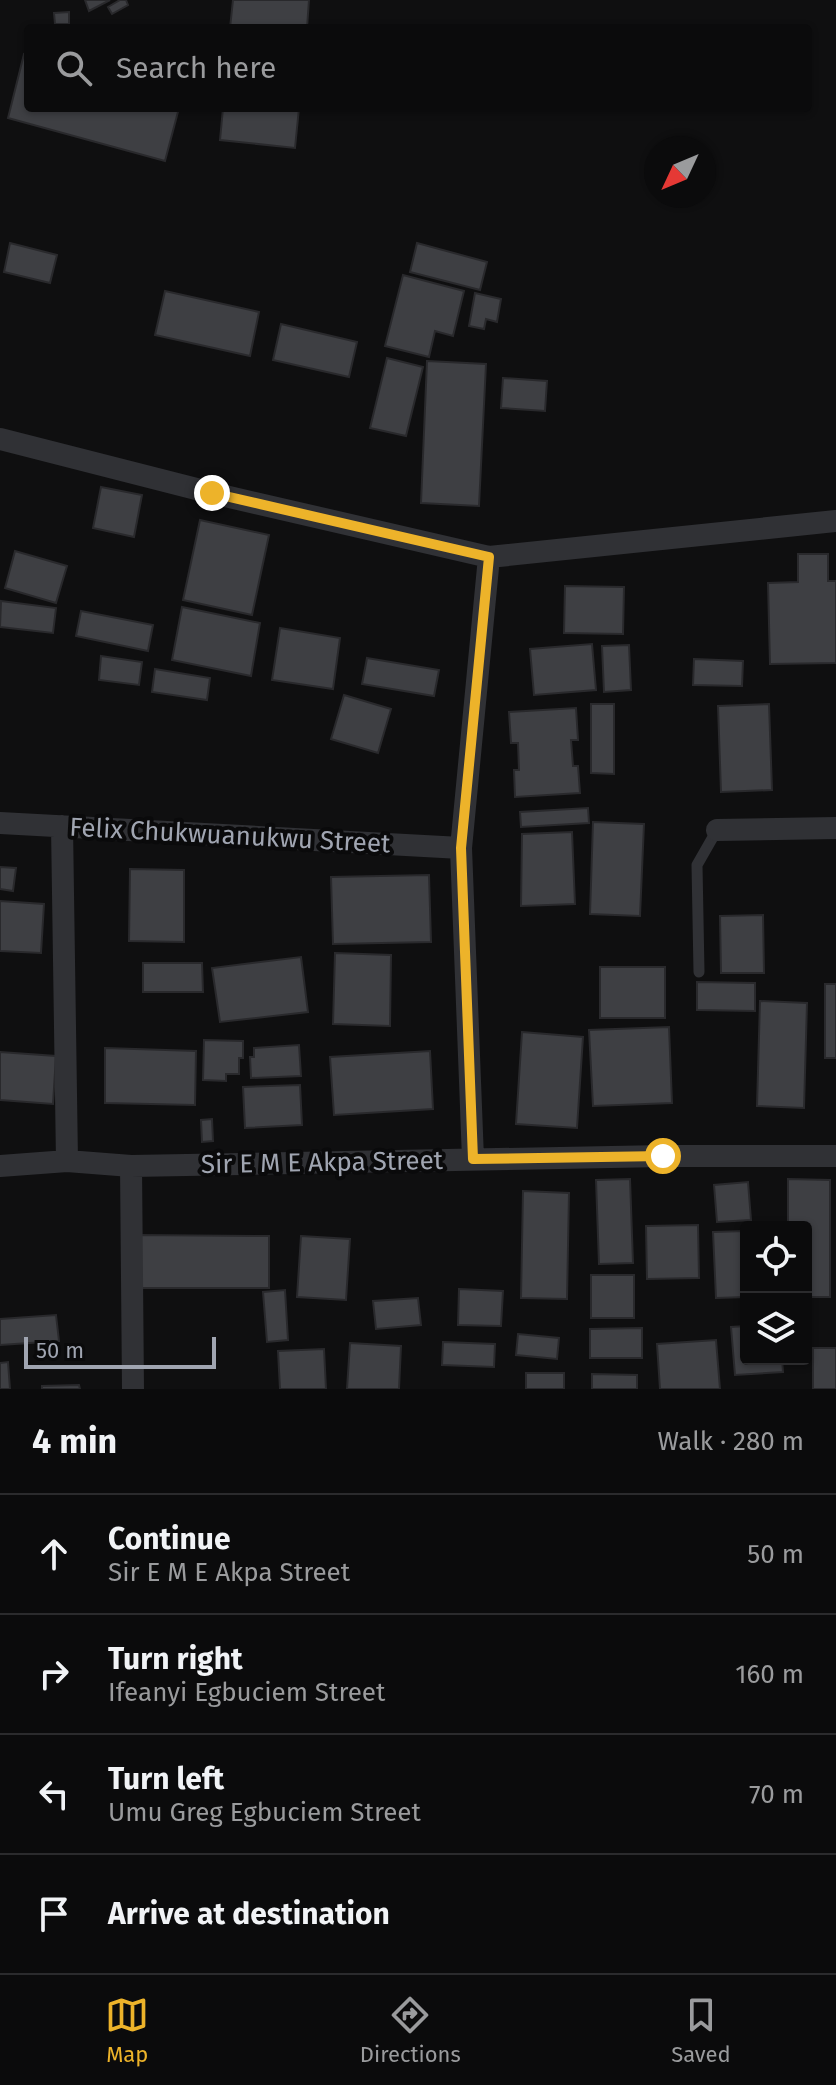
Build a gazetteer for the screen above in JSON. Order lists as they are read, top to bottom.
{
  "streets": {
    "street": ["Felix Chukwuanukwu Street", "Sir E M E Akpa Street"]
  },
  "scale_bar": "50 m",
  "north": "bottom left",
  "page": {
    "search": "Search here",
    "scale": "50 m",
    "heading": ["4 min", "Walk · 280 m"],
    "list": [
      ["Continue", "Sir E M E Akpa Street", "50 m"],
      ["Turn right", "Ifeanyi Egbuciem Street", "160 m"],
      ["Turn left", "Umu Greg Egbuciem Street", "70 m"],
      "Arrive at destination"
    ],
    "nav": ["Map", "Directions", "Saved"]
  }
}
